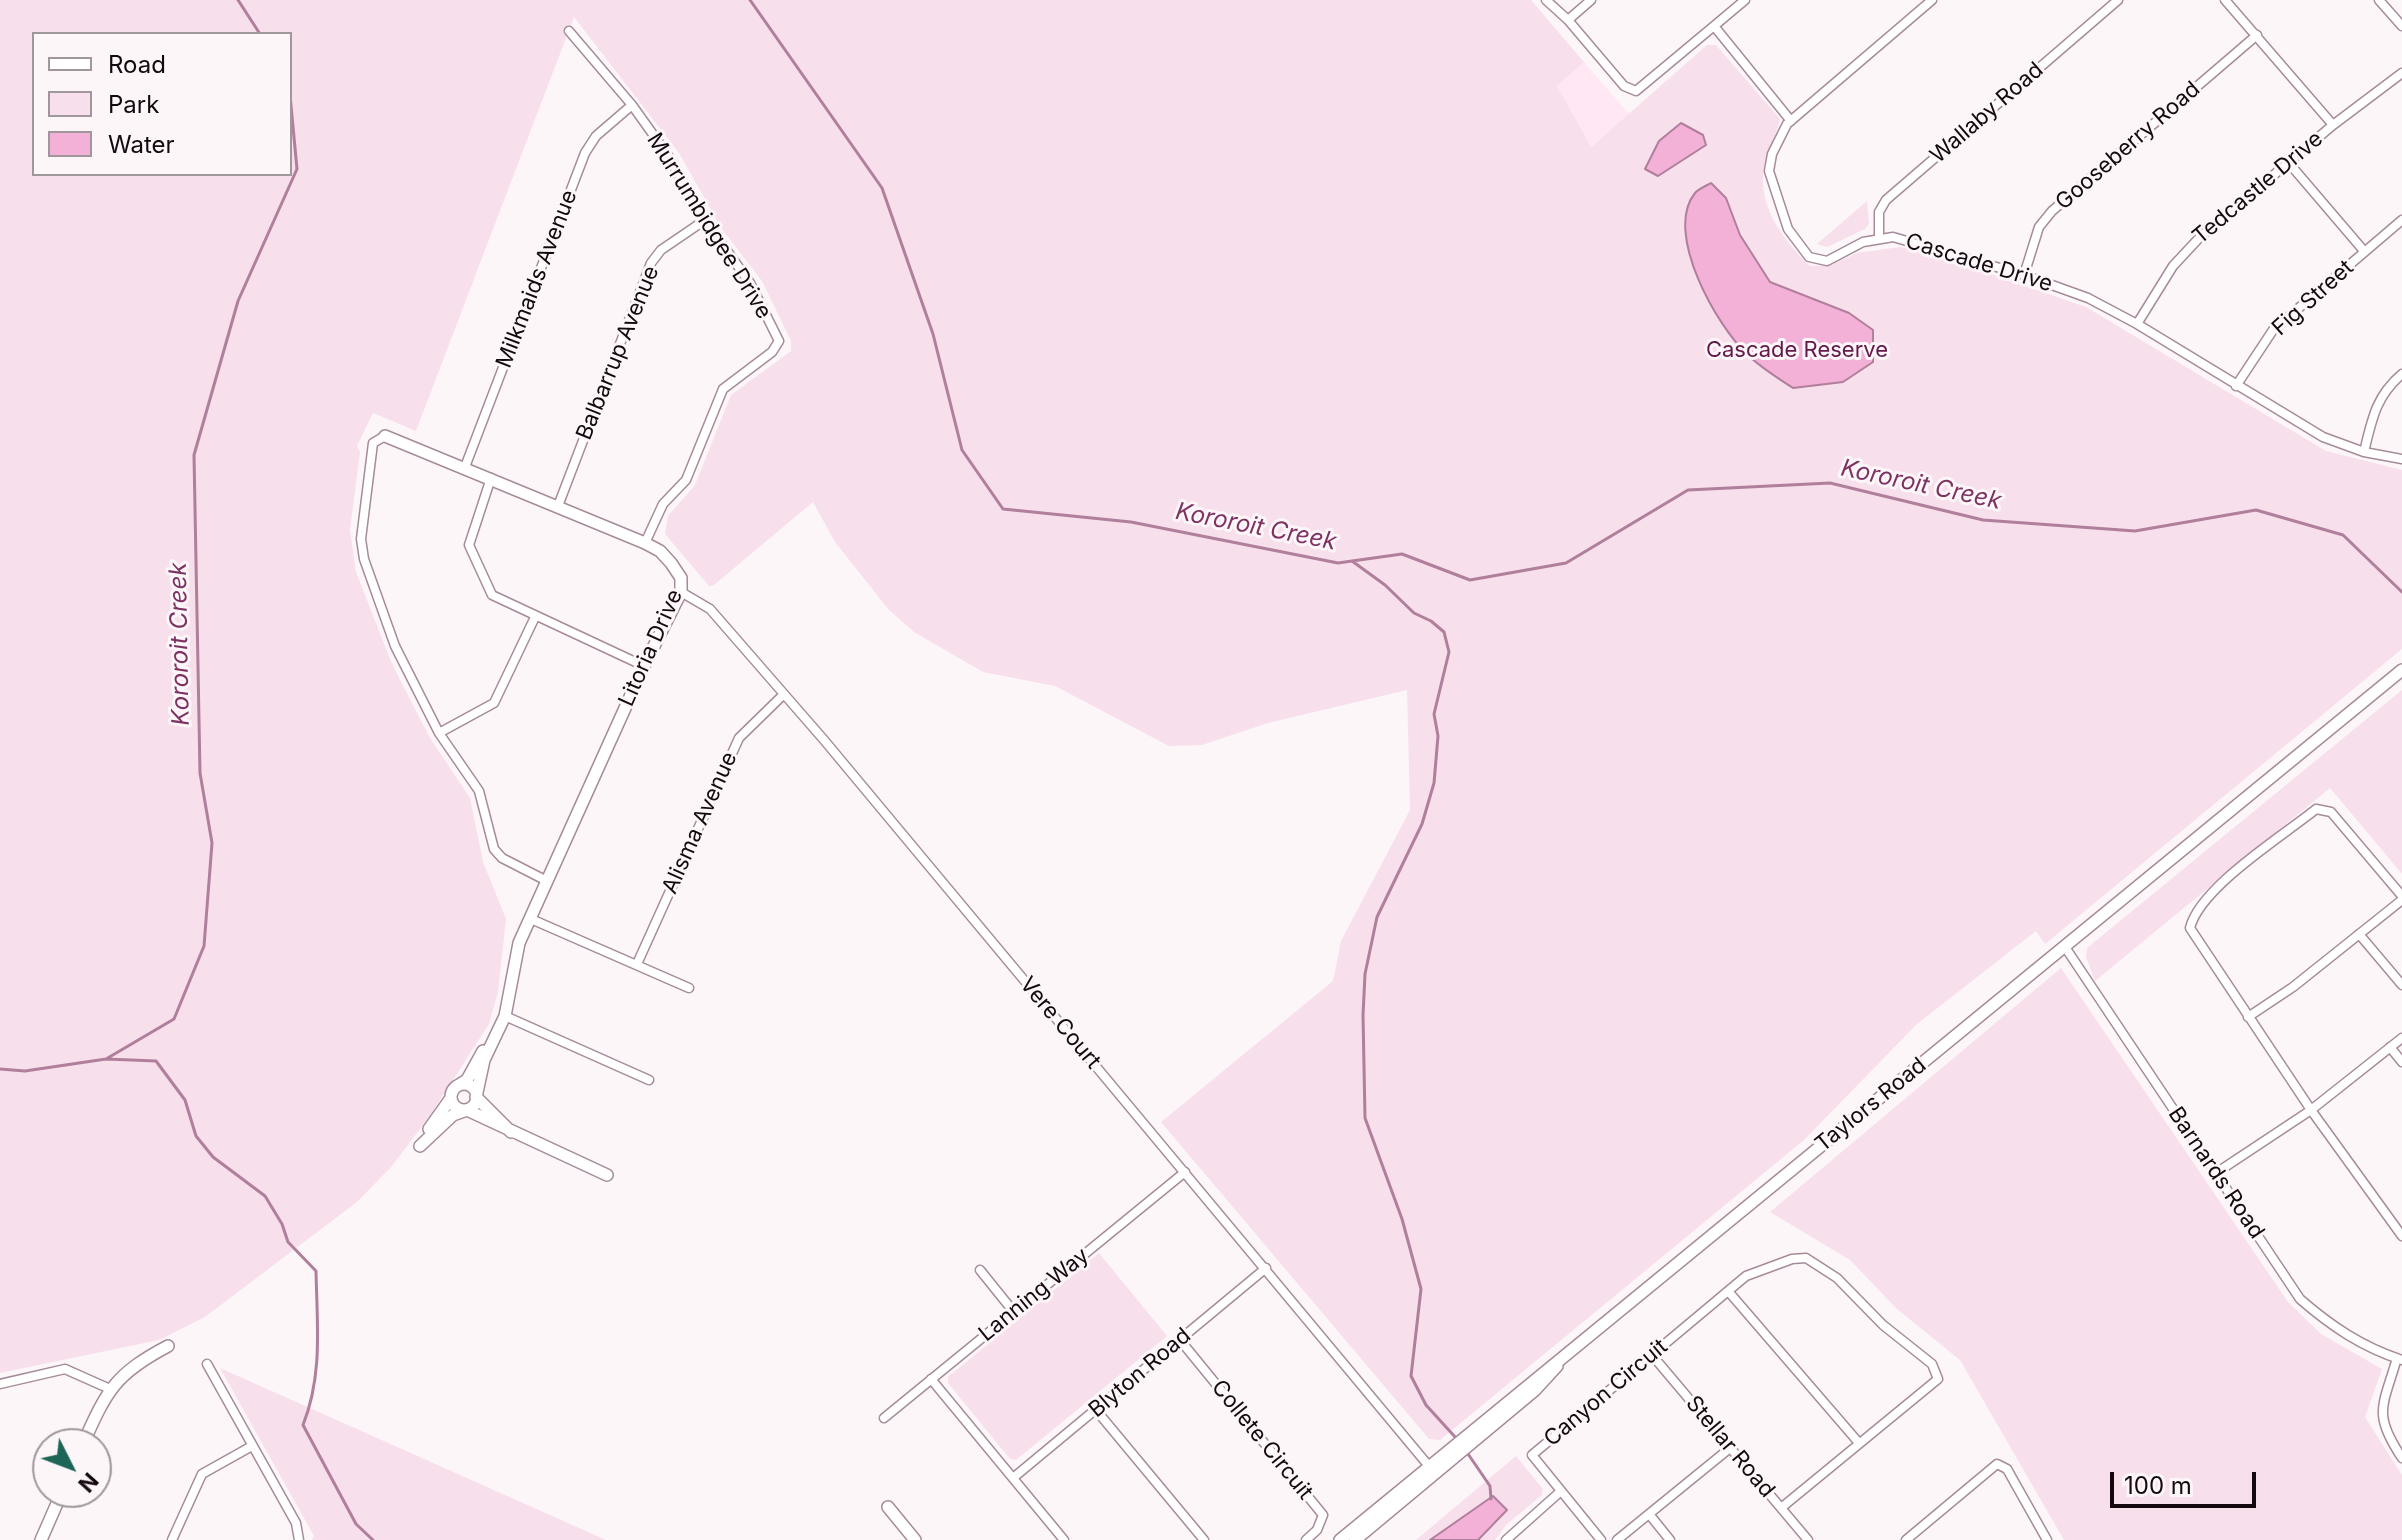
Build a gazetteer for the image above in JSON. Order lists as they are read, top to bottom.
{
  "streets": {
    "street": [
      "Wallaby Road",
      "Gooseberry Road",
      "Tedcastle Drive",
      "Murrumbidgee Drive",
      "Cascade Drive",
      "Milkmaids Avenue",
      "Fig Street",
      "Balbarrup Avenue",
      "Litoria Drive",
      "Alisma Avenue",
      "Vere Court",
      "Taylors Road",
      "Barnards Road",
      "Lanning Way",
      "Blyton Road",
      "Canyon Circuit",
      "Collete Circuit",
      "Stellar Road"
    ]
  },
  "crossings": [
    ["Wallaby Road", "Cascade Drive"],
    ["Gooseberry Road", "Cascade Drive"],
    ["Tedcastle Drive", "Cascade Drive"],
    ["Murrumbidgee Drive", "Milkmaids Avenue"],
    ["Murrumbidgee Drive", "Balbarrup Avenue"],
    ["Murrumbidgee Drive", "Litoria Drive"],
    ["Cascade Drive", "Fig Street"],
    ["Milkmaids Avenue", "Litoria Drive"],
    ["Balbarrup Avenue", "Litoria Drive"],
    ["Litoria Drive", "Vere Court"],
    ["Alisma Avenue", "Vere Court"],
    ["Vere Court", "Taylors Road"],
    ["Vere Court", "Lanning Way"],
    ["Vere Court", "Blyton Road"],
    ["Taylors Road", "Barnards Road"],
    ["Blyton Road", "Collete Circuit"],
    ["Canyon Circuit", "Stellar Road"]
  ],
  "water": ["Kororoit Creek"],
  "parks": ["Cascade Reserve"],
  "legend": ["Road", "Park", "Water"],
  "scale_bar": "100 m",
  "north": "bottom right"
}
